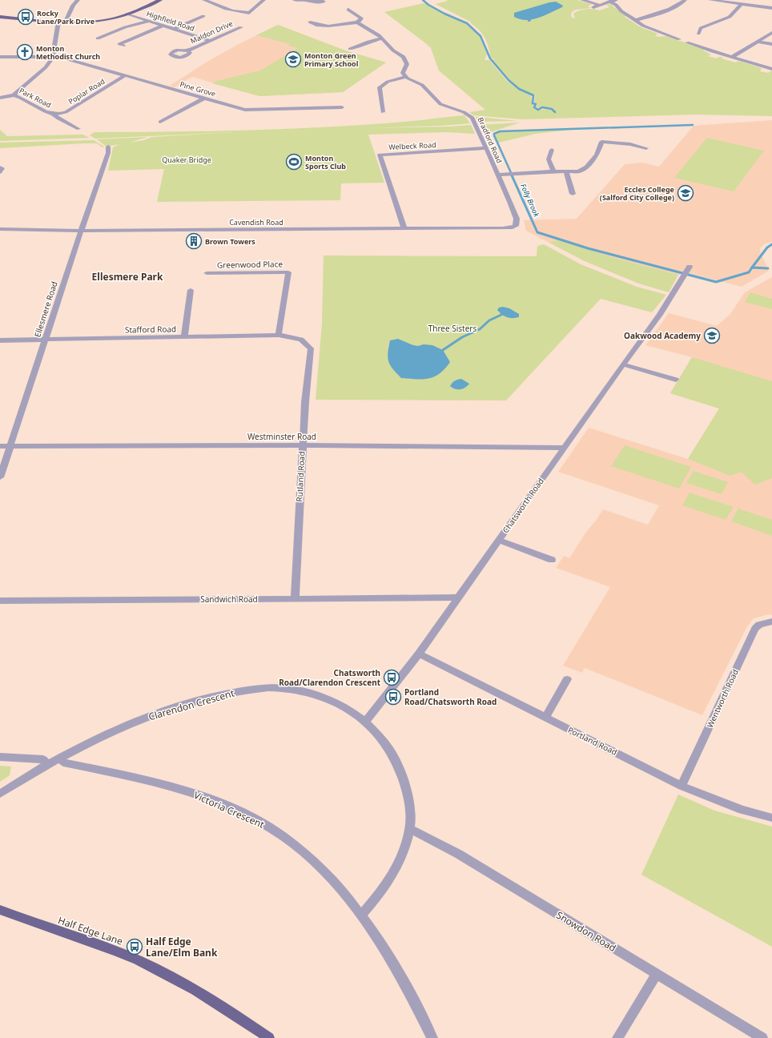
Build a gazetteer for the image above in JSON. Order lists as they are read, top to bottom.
{
  "streets": {
    "main road": ["Half Edge Lane"],
    "street": [
      "Highfield Road",
      "Maldon Drive",
      "Pine Grove",
      "Poplar Road",
      "Park Road",
      "Bradford Road",
      "Welbeck Road",
      "Cavendish Road",
      "Greenwood Place",
      "Ellesmere Road",
      "Stafford Road",
      "Westminster Road",
      "Rutland Road",
      "Chatsworth Road",
      "Sandwich Road",
      "Wentworth Road",
      "Clarendon Crescent",
      "Portland Road",
      "Victoria Crescent",
      "Snowdon Road"
    ]
  },
  "crossings": [
    ["Highfield Road", "Maldon Drive"],
    ["Pine Grove", "Poplar Road"],
    ["Pine Grove", "Park Road"],
    ["Poplar Road", "Park Road"],
    ["Bradford Road", "Welbeck Road"],
    ["Bradford Road", "Cavendish Road"],
    ["Welbeck Road", "Cavendish Road"],
    ["Cavendish Road", "Ellesmere Road"],
    ["Greenwood Place", "Stafford Road"],
    ["Ellesmere Road", "Stafford Road"],
    ["Ellesmere Road", "Westminster Road"],
    ["Stafford Road", "Rutland Road"],
    ["Westminster Road", "Rutland Road"],
    ["Westminster Road", "Chatsworth Road"],
    ["Rutland Road", "Sandwich Road"],
    ["Chatsworth Road", "Sandwich Road"],
    ["Chatsworth Road", "Clarendon Crescent"],
    ["Chatsworth Road", "Portland Road"],
    ["Wentworth Road", "Portland Road"],
    ["Clarendon Crescent", "Victoria Crescent"],
    ["Clarendon Crescent", "Snowdon Road"]
  ],
  "districts": ["Ellesmere Park"],
  "water": ["Folly Brook"],
  "parks": ["Quaker Bridge", "Three Sisters"],
  "places": {
    "bus stop": [
      "Rocky Lane/Park Drive",
      "Chatsworth Road/Clarendon Crescent",
      "Portland Road/Chatsworth Road",
      "Half Edge Lane/Elm Bank"
    ],
    "church": ["Monton Methodist Church"],
    "school or university": ["Monton Green Primary School", "Eccles College (Salford City College)", "Oakwood Academy"],
    "sports": ["Monton Sports Club"],
    "building": ["Brown Towers"]
  }
}
